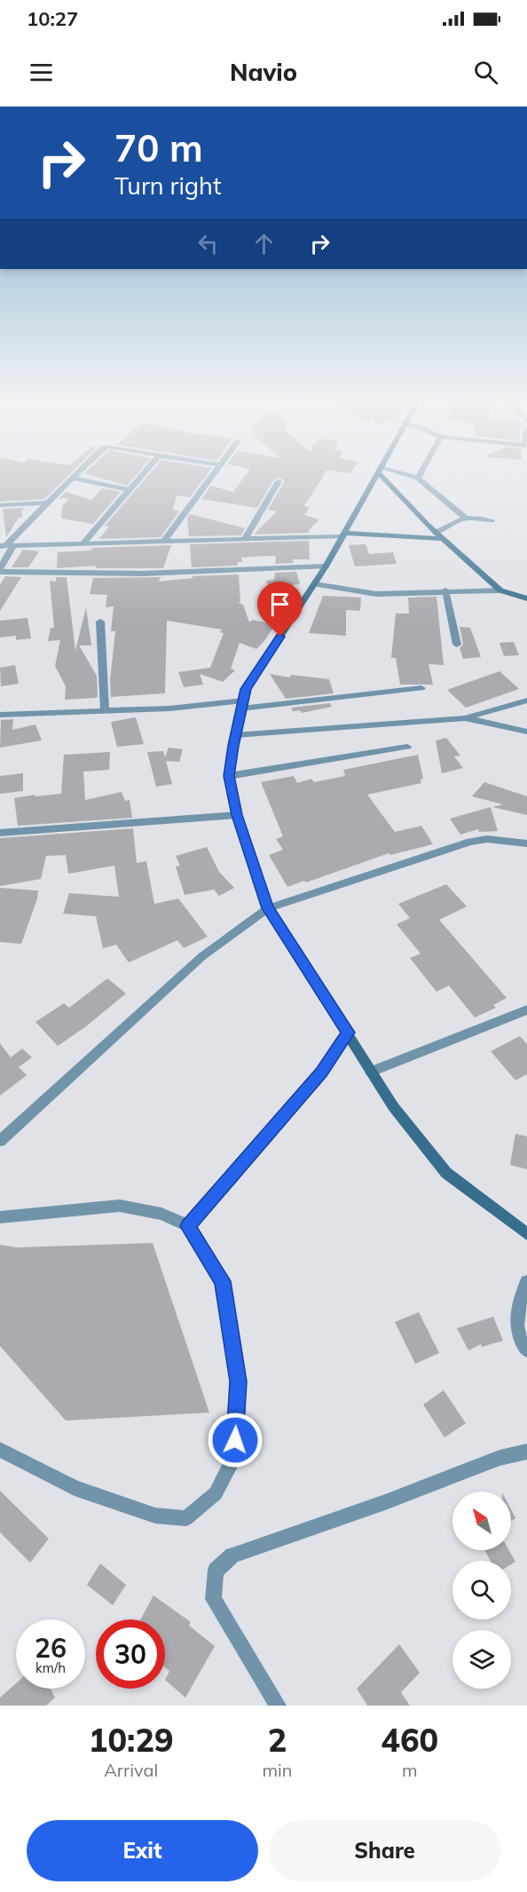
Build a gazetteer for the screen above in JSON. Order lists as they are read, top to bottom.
{
  "north": "top left",
  "page": {
    "status": "10:27",
    "header": "Navio",
    "turn": ["70 m", "Turn right"],
    "speed": "26 km/h",
    "limit": "30",
    "eta": [
      "10:29",
      "Arrival",
      "2",
      "min",
      "460",
      "m"
    ],
    "buttons": ["Exit", "Share"]
  }
}
